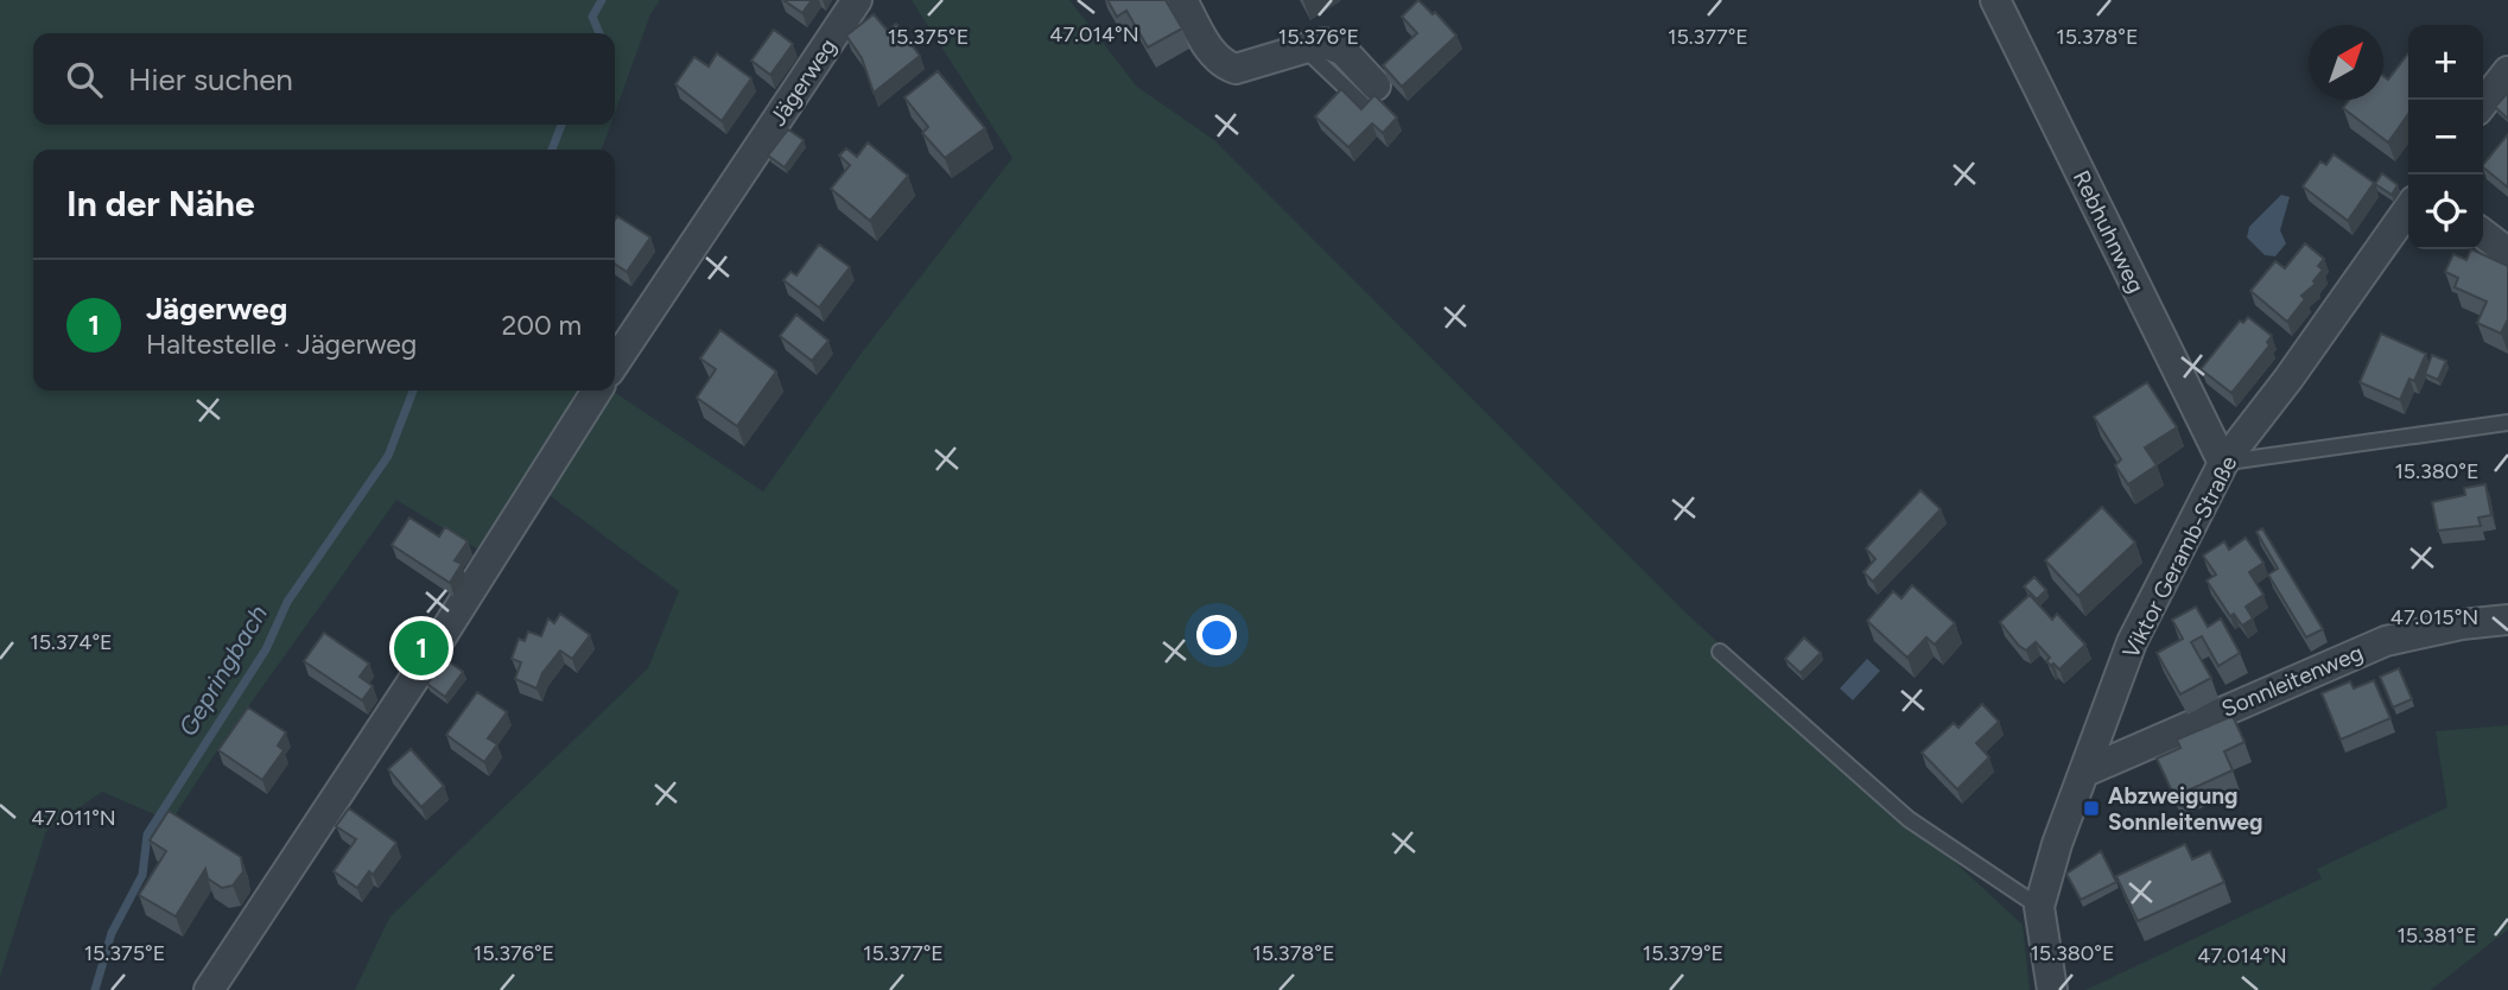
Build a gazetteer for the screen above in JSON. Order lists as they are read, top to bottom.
{
  "streets": {
    "street": [
      "Jägerweg",
      "Rebhuhnweg",
      "Viktor Geramb-Straße",
      "Sonnleitenweg"
    ]
  },
  "crossings": [
    ["Rebhuhnweg", "Viktor Geramb-Straße"],
    ["Viktor Geramb-Straße", "Sonnleitenweg"]
  ],
  "water": ["Gepringbach"],
  "places": {
    "transit": ["Abzweigung Sonnleitenweg"]
  },
  "north": "top right",
  "page": {
    "map_buttons": ["+", "−"],
    "search": "Hier suchen",
    "heading": "In der Nähe",
    "list": [
      {
        "mark": "1",
        "name": "Jägerweg",
        "note": "Haltestelle · Jägerweg",
        "value": "200 m"
      }
    ],
    "pins": "1"
  },
  "coordinates": [
    "47.014°N",
    "15.375°E",
    "15.376°E",
    "15.377°E",
    "15.378°E",
    "15.380°E",
    "47.015°N",
    "15.374°E",
    "47.011°N",
    "15.381°E",
    "15.379°E"
  ]
}
